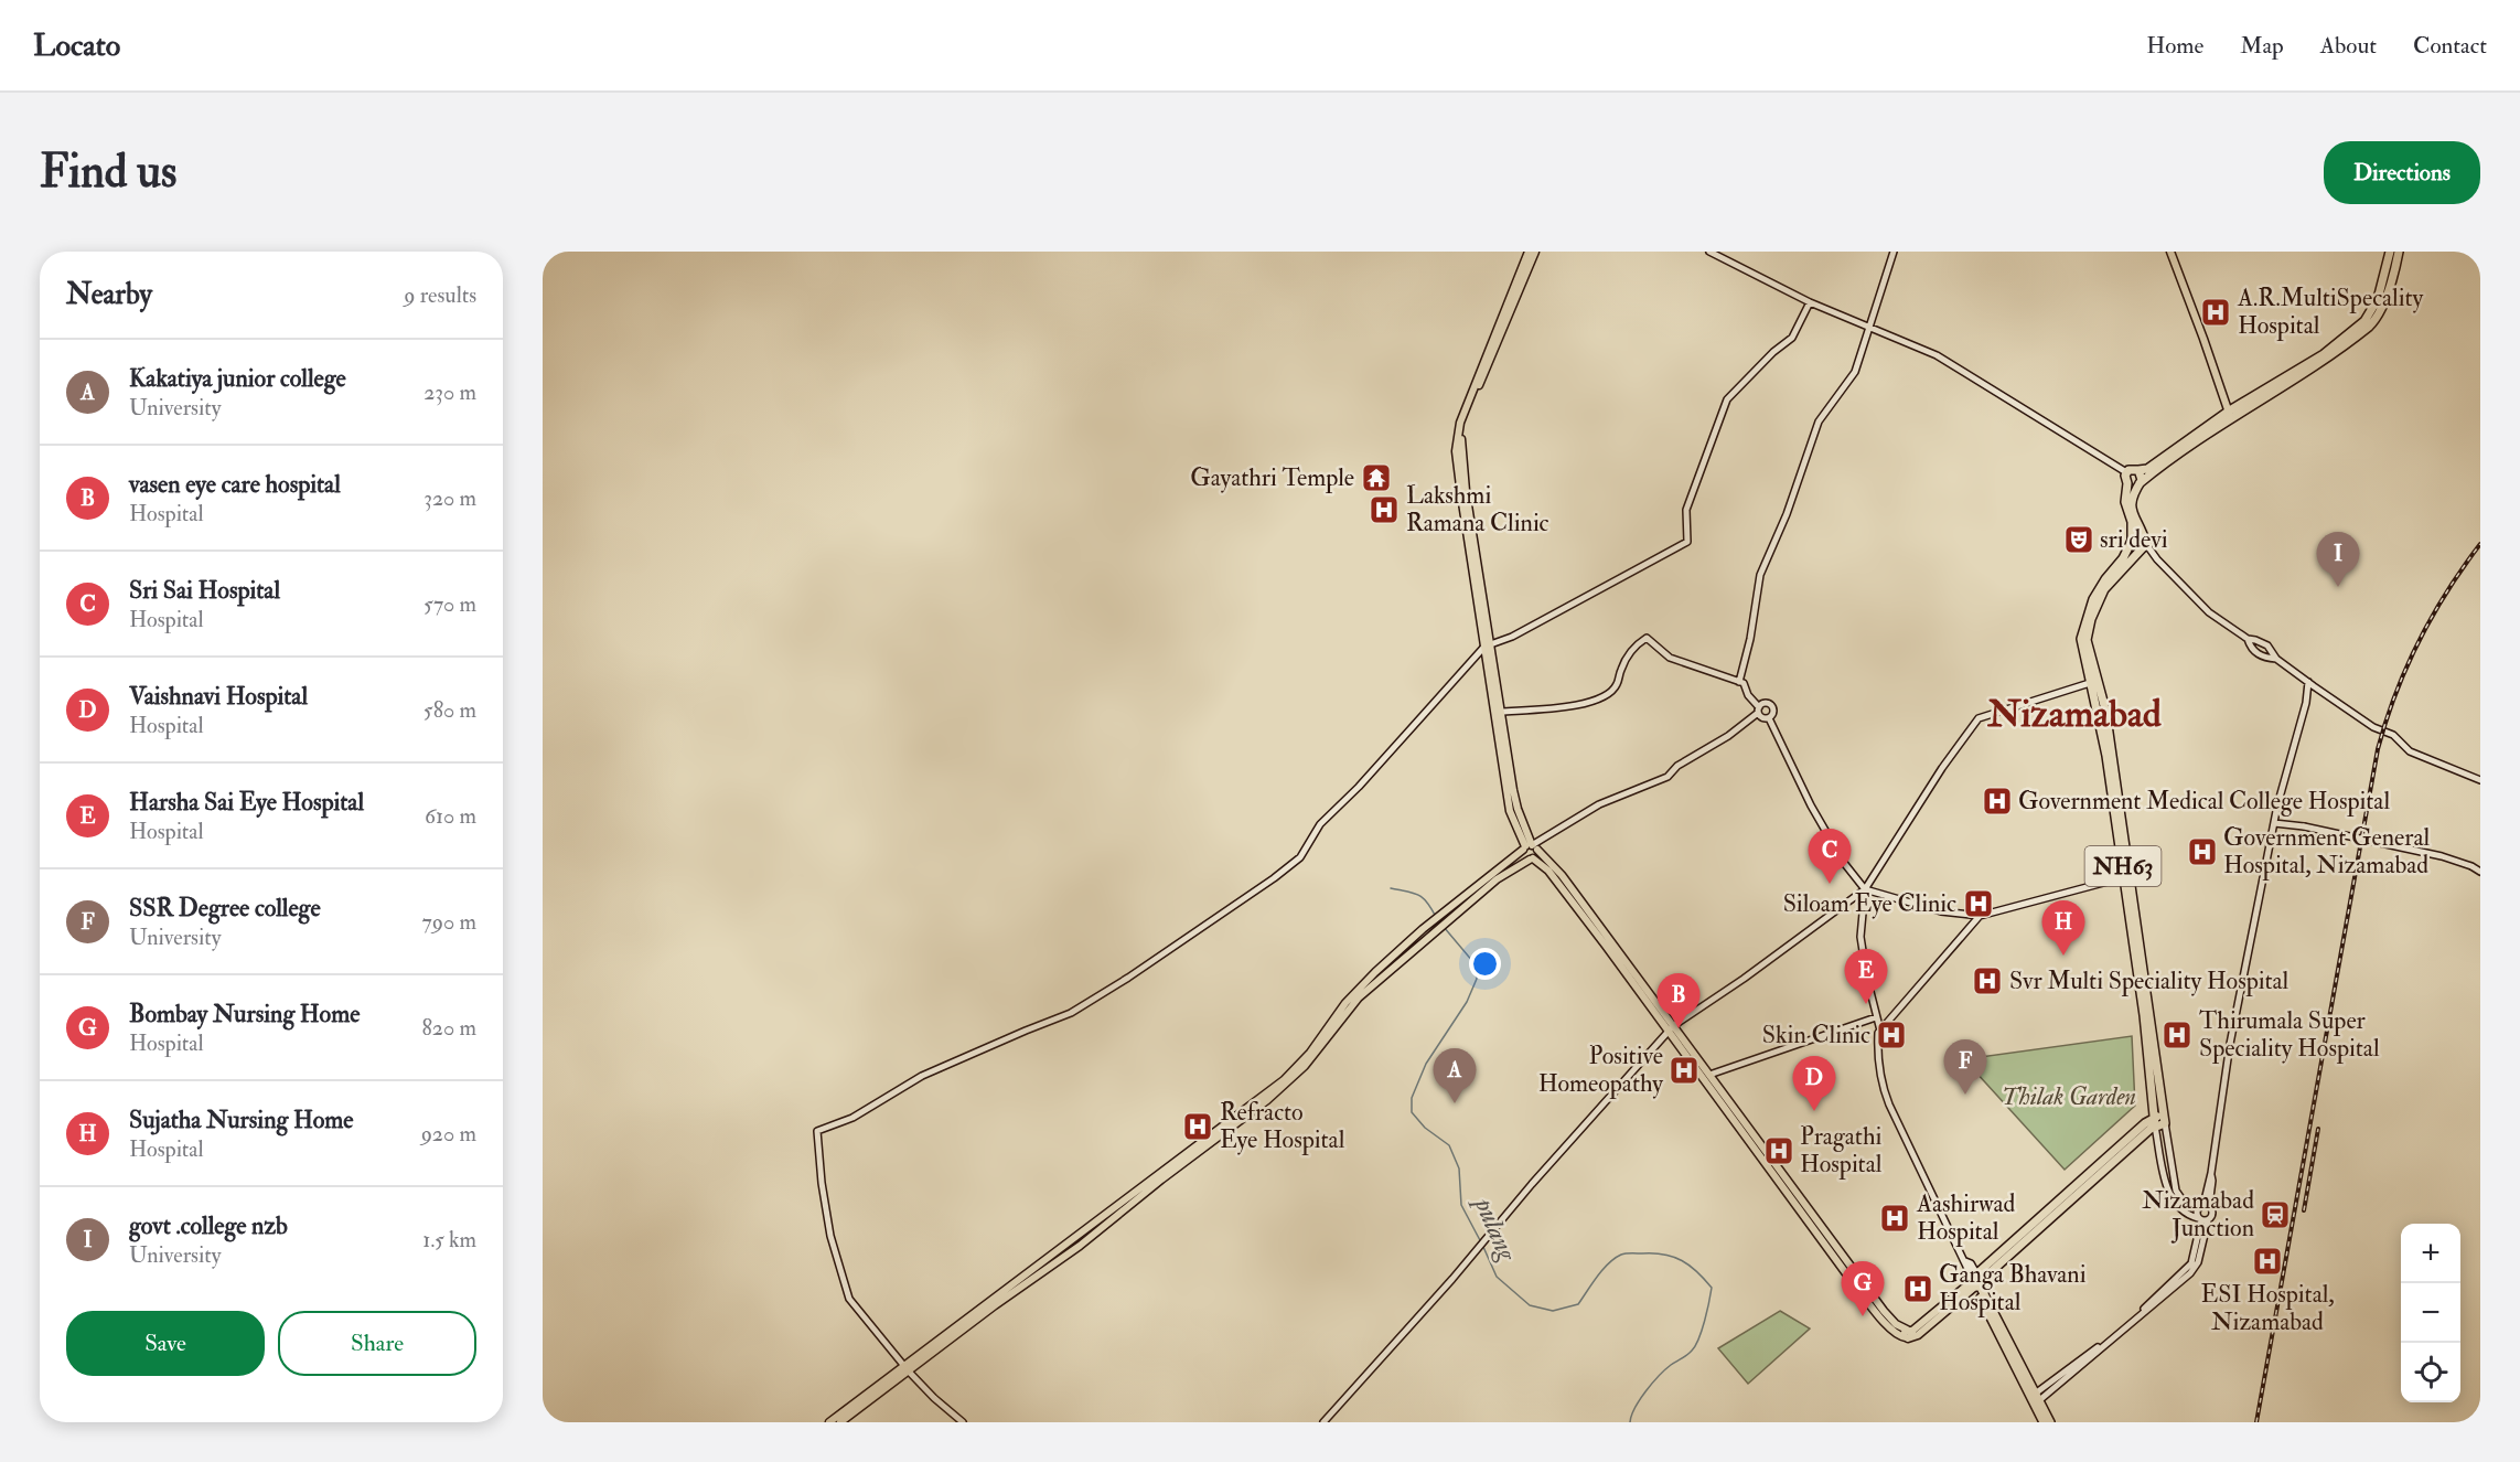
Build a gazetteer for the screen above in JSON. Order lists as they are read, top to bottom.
{
  "streets": {
    "highway": ["NH63"]
  },
  "districts": ["Nizamabad"],
  "water": ["pulang"],
  "parks": ["Thilak Garden"],
  "places": {
    "hospital": [
      "A.R.MultiSpecality Hospital",
      "Lakshmi Ramana Clinic",
      "Government Medical College Hospital",
      "Government General Hospital, Nizamabad",
      "Siloam Eye Clinic",
      "Svr Multi Speciality Hospital",
      "Skin Clinic",
      "Thirumala Super Speciality Hospital",
      "Positive Homeopathy",
      "Refracto Eye Hospital",
      "Pragathi Hospital",
      "Aashirwad Hospital",
      "ESI Hospital, Nizamabad",
      "Ganga Bhavani Hospital"
    ],
    "temple": ["Gayathri Temple"],
    "theatre": ["sri devi"],
    "station": ["Nizamabad Junction"]
  },
  "page": {
    "header": "Locato",
    "nav": [
      "Home",
      "Map",
      "About",
      "Contact"
    ],
    "buttons": [
      "Directions",
      ["Save", "Share"]
    ],
    "title": "Find us",
    "heading": ["Nearby", "9 results"],
    "list": [
      {
        "mark": "A",
        "name": "Kakatiya junior college",
        "note": "University",
        "value": "230 m"
      },
      {
        "mark": "B",
        "name": "vasen eye care hospital",
        "note": "Hospital",
        "value": "320 m"
      },
      {
        "mark": "C",
        "name": "Sri Sai Hospital",
        "note": "Hospital",
        "value": "570 m"
      },
      {
        "mark": "D",
        "name": "Vaishnavi Hospital",
        "note": "Hospital",
        "value": "580 m"
      },
      {
        "mark": "E",
        "name": "Harsha Sai Eye Hospital",
        "note": "Hospital",
        "value": "610 m"
      },
      {
        "mark": "F",
        "name": "SSR Degree college",
        "note": "University",
        "value": "790 m"
      },
      {
        "mark": "G",
        "name": "Bombay Nursing Home",
        "note": "Hospital",
        "value": "820 m"
      },
      {
        "mark": "H",
        "name": "Sujatha Nursing Home",
        "note": "Hospital",
        "value": "920 m"
      },
      {
        "mark": "I",
        "name": "govt .college nzb",
        "note": "University",
        "value": "1.5 km"
      }
    ],
    "pins": [
      "I",
      "C",
      "H",
      "E",
      "B",
      "F",
      "A",
      "D",
      "G"
    ],
    "map_buttons": ["+", "−"]
  }
}
